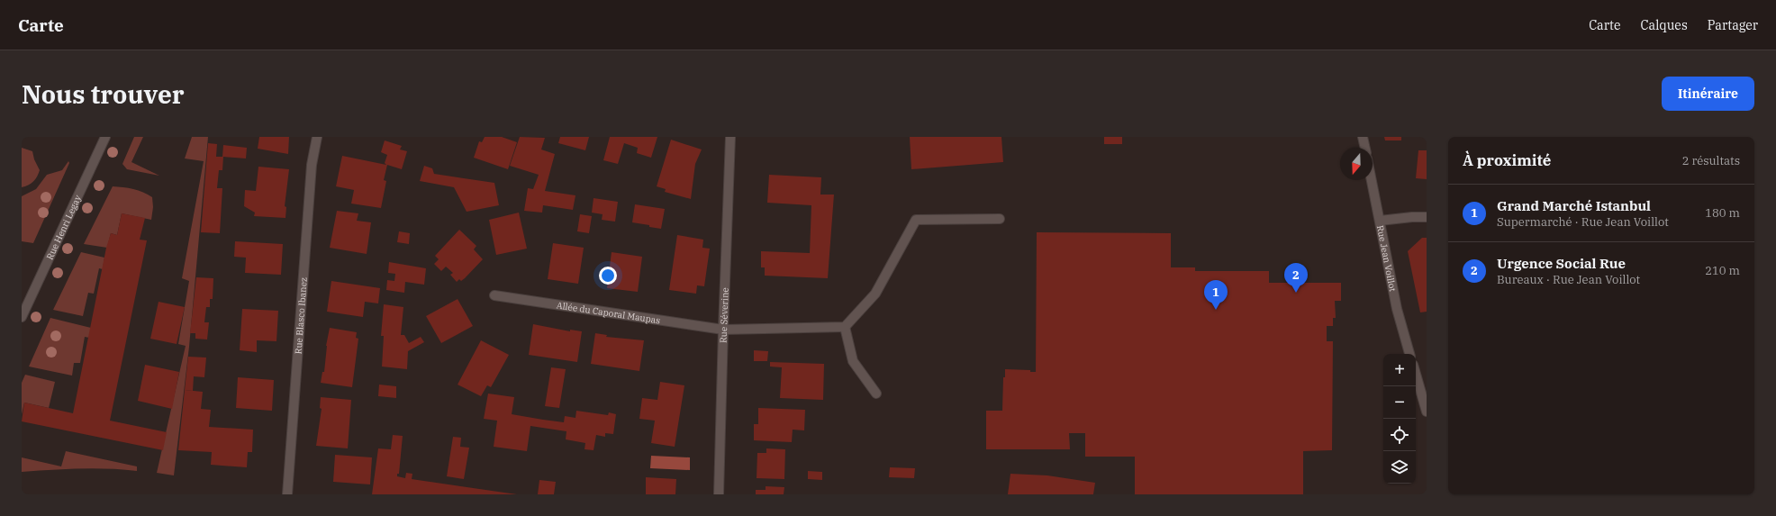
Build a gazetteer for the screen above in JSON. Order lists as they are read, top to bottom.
{
  "streets": {
    "street": [
      "Rue Henri Legay",
      "Rue Jean Voillot",
      "Allée du Caporal Maupas",
      "Rue Blasco Ibanez",
      "Rue Séverine"
    ]
  },
  "crossings": [
    ["Allée du Caporal Maupas", "Rue Séverine"]
  ],
  "north": "bottom",
  "page": {
    "header": "Carte",
    "nav": ["Carte", "Calques", "Partager"],
    "buttons": "Itinéraire",
    "title": "Nous trouver",
    "heading": ["À proximité", "2 résultats"],
    "list": [
      {
        "mark": "1",
        "name": "Grand Marché Istanbul",
        "note": "Supermarché · Rue Jean Voillot",
        "value": "180 m"
      },
      {
        "mark": "2",
        "name": "Urgence Social Rue",
        "note": "Bureaux · Rue Jean Voillot",
        "value": "210 m"
      }
    ],
    "pins": ["2", "1"],
    "map_buttons": ["+", "−"]
  }
}
